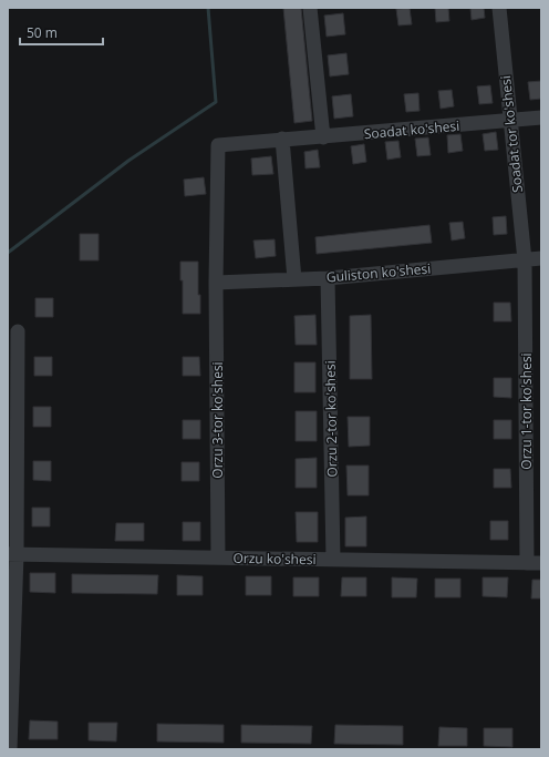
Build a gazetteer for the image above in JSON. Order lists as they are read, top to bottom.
{
  "streets": {
    "street": [
      "Soadat ko'shesi",
      "Soadat tor ko'shesi",
      "Guliston ko'shesi",
      "Orzu 1-tor ko'shesi",
      "Orzu 2-tor ko'shesi",
      "Orzu 3-tor ko'shesi",
      "Orzu ko'shesi"
    ]
  },
  "crossings": [
    ["Soadat ko'shesi", "Soadat tor ko'shesi"],
    ["Soadat ko'shesi", "Orzu 3-tor ko'shesi"],
    ["Soadat tor ko'shesi", "Guliston ko'shesi"],
    ["Soadat tor ko'shesi", "Orzu 1-tor ko'shesi"],
    ["Guliston ko'shesi", "Orzu 1-tor ko'shesi"],
    ["Guliston ko'shesi", "Orzu 2-tor ko'shesi"],
    ["Guliston ko'shesi", "Orzu 3-tor ko'shesi"],
    ["Orzu 1-tor ko'shesi", "Orzu ko'shesi"],
    ["Orzu 2-tor ko'shesi", "Orzu ko'shesi"],
    ["Orzu 3-tor ko'shesi", "Orzu ko'shesi"]
  ],
  "scale_bar": "50 m"
}
